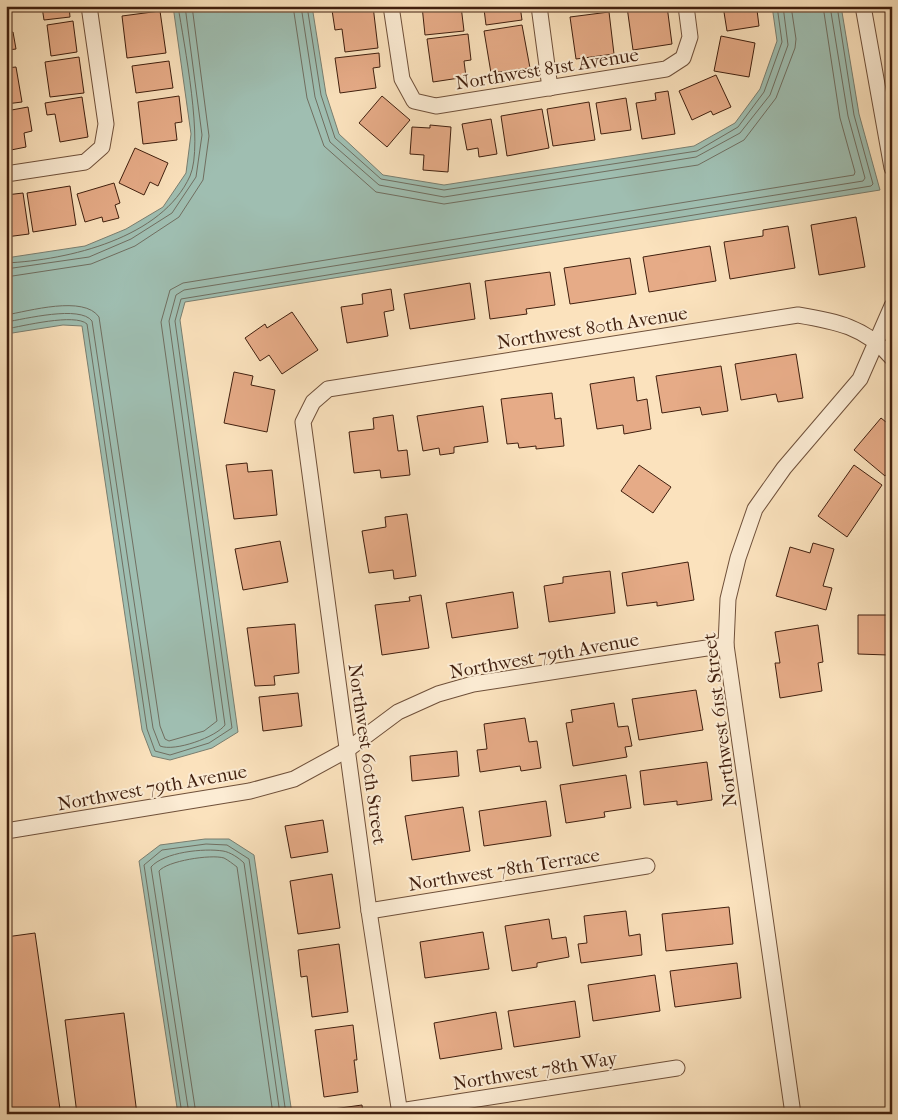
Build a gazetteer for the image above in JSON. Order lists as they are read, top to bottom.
{
  "streets": {
    "street": [
      "Northwest 81st Avenue",
      "Northwest 80th Avenue",
      "Northwest 79th Avenue",
      "Northwest 61st Street",
      "Northwest 60th Street",
      "Northwest 78th Terrace",
      "Northwest 78th Way"
    ]
  },
  "crossings": [
    ["Northwest 80th Avenue", "Northwest 61st Street"],
    ["Northwest 80th Avenue", "Northwest 60th Street"],
    ["Northwest 79th Avenue", "Northwest 61st Street"],
    ["Northwest 79th Avenue", "Northwest 60th Street"],
    ["Northwest 60th Street", "Northwest 78th Terrace"],
    ["Northwest 60th Street", "Northwest 78th Way"]
  ]
}
